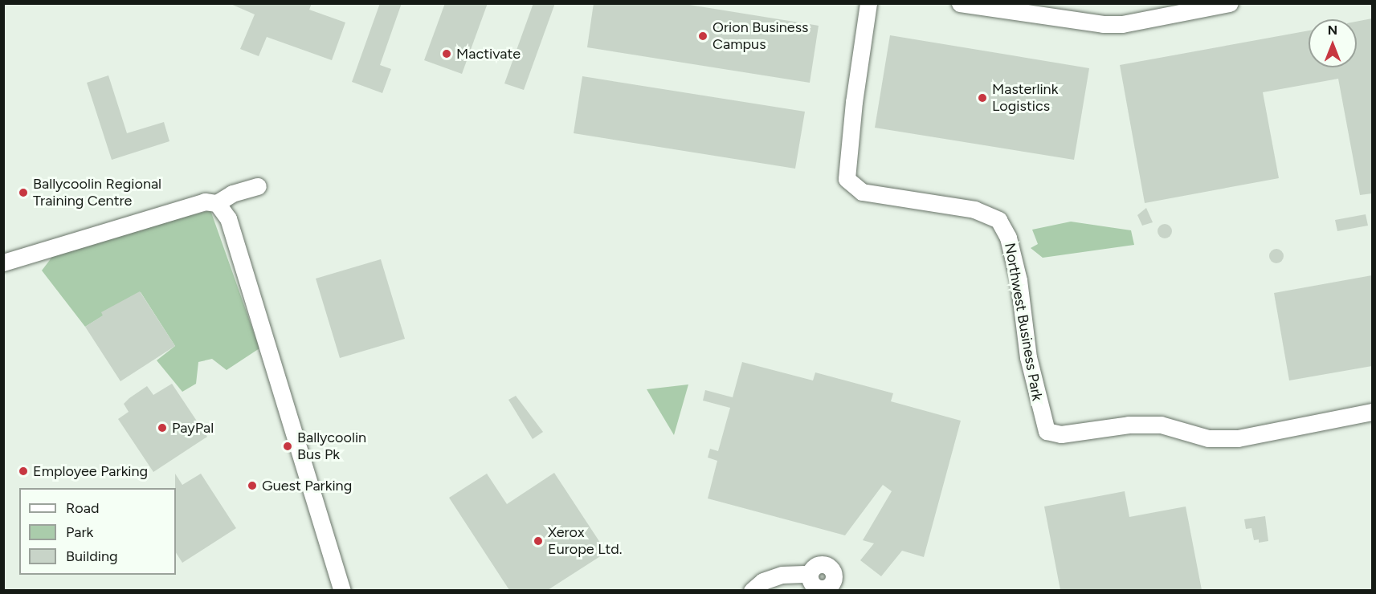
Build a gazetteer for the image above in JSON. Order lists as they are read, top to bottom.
{
  "streets": {
    "street": ["Northwest Business Park"]
  },
  "places": [
    "Orion Business Campus",
    "Mactivate",
    "Masterlink Logistics",
    "Ballycoolin Regional Training Centre",
    "PayPal",
    "Ballycoolin Bus Pk",
    "Employee Parking",
    "Guest Parking",
    "Xerox Europe Ltd."
  ],
  "legend": ["Road", "Park", "Building"],
  "north": "top"
}
